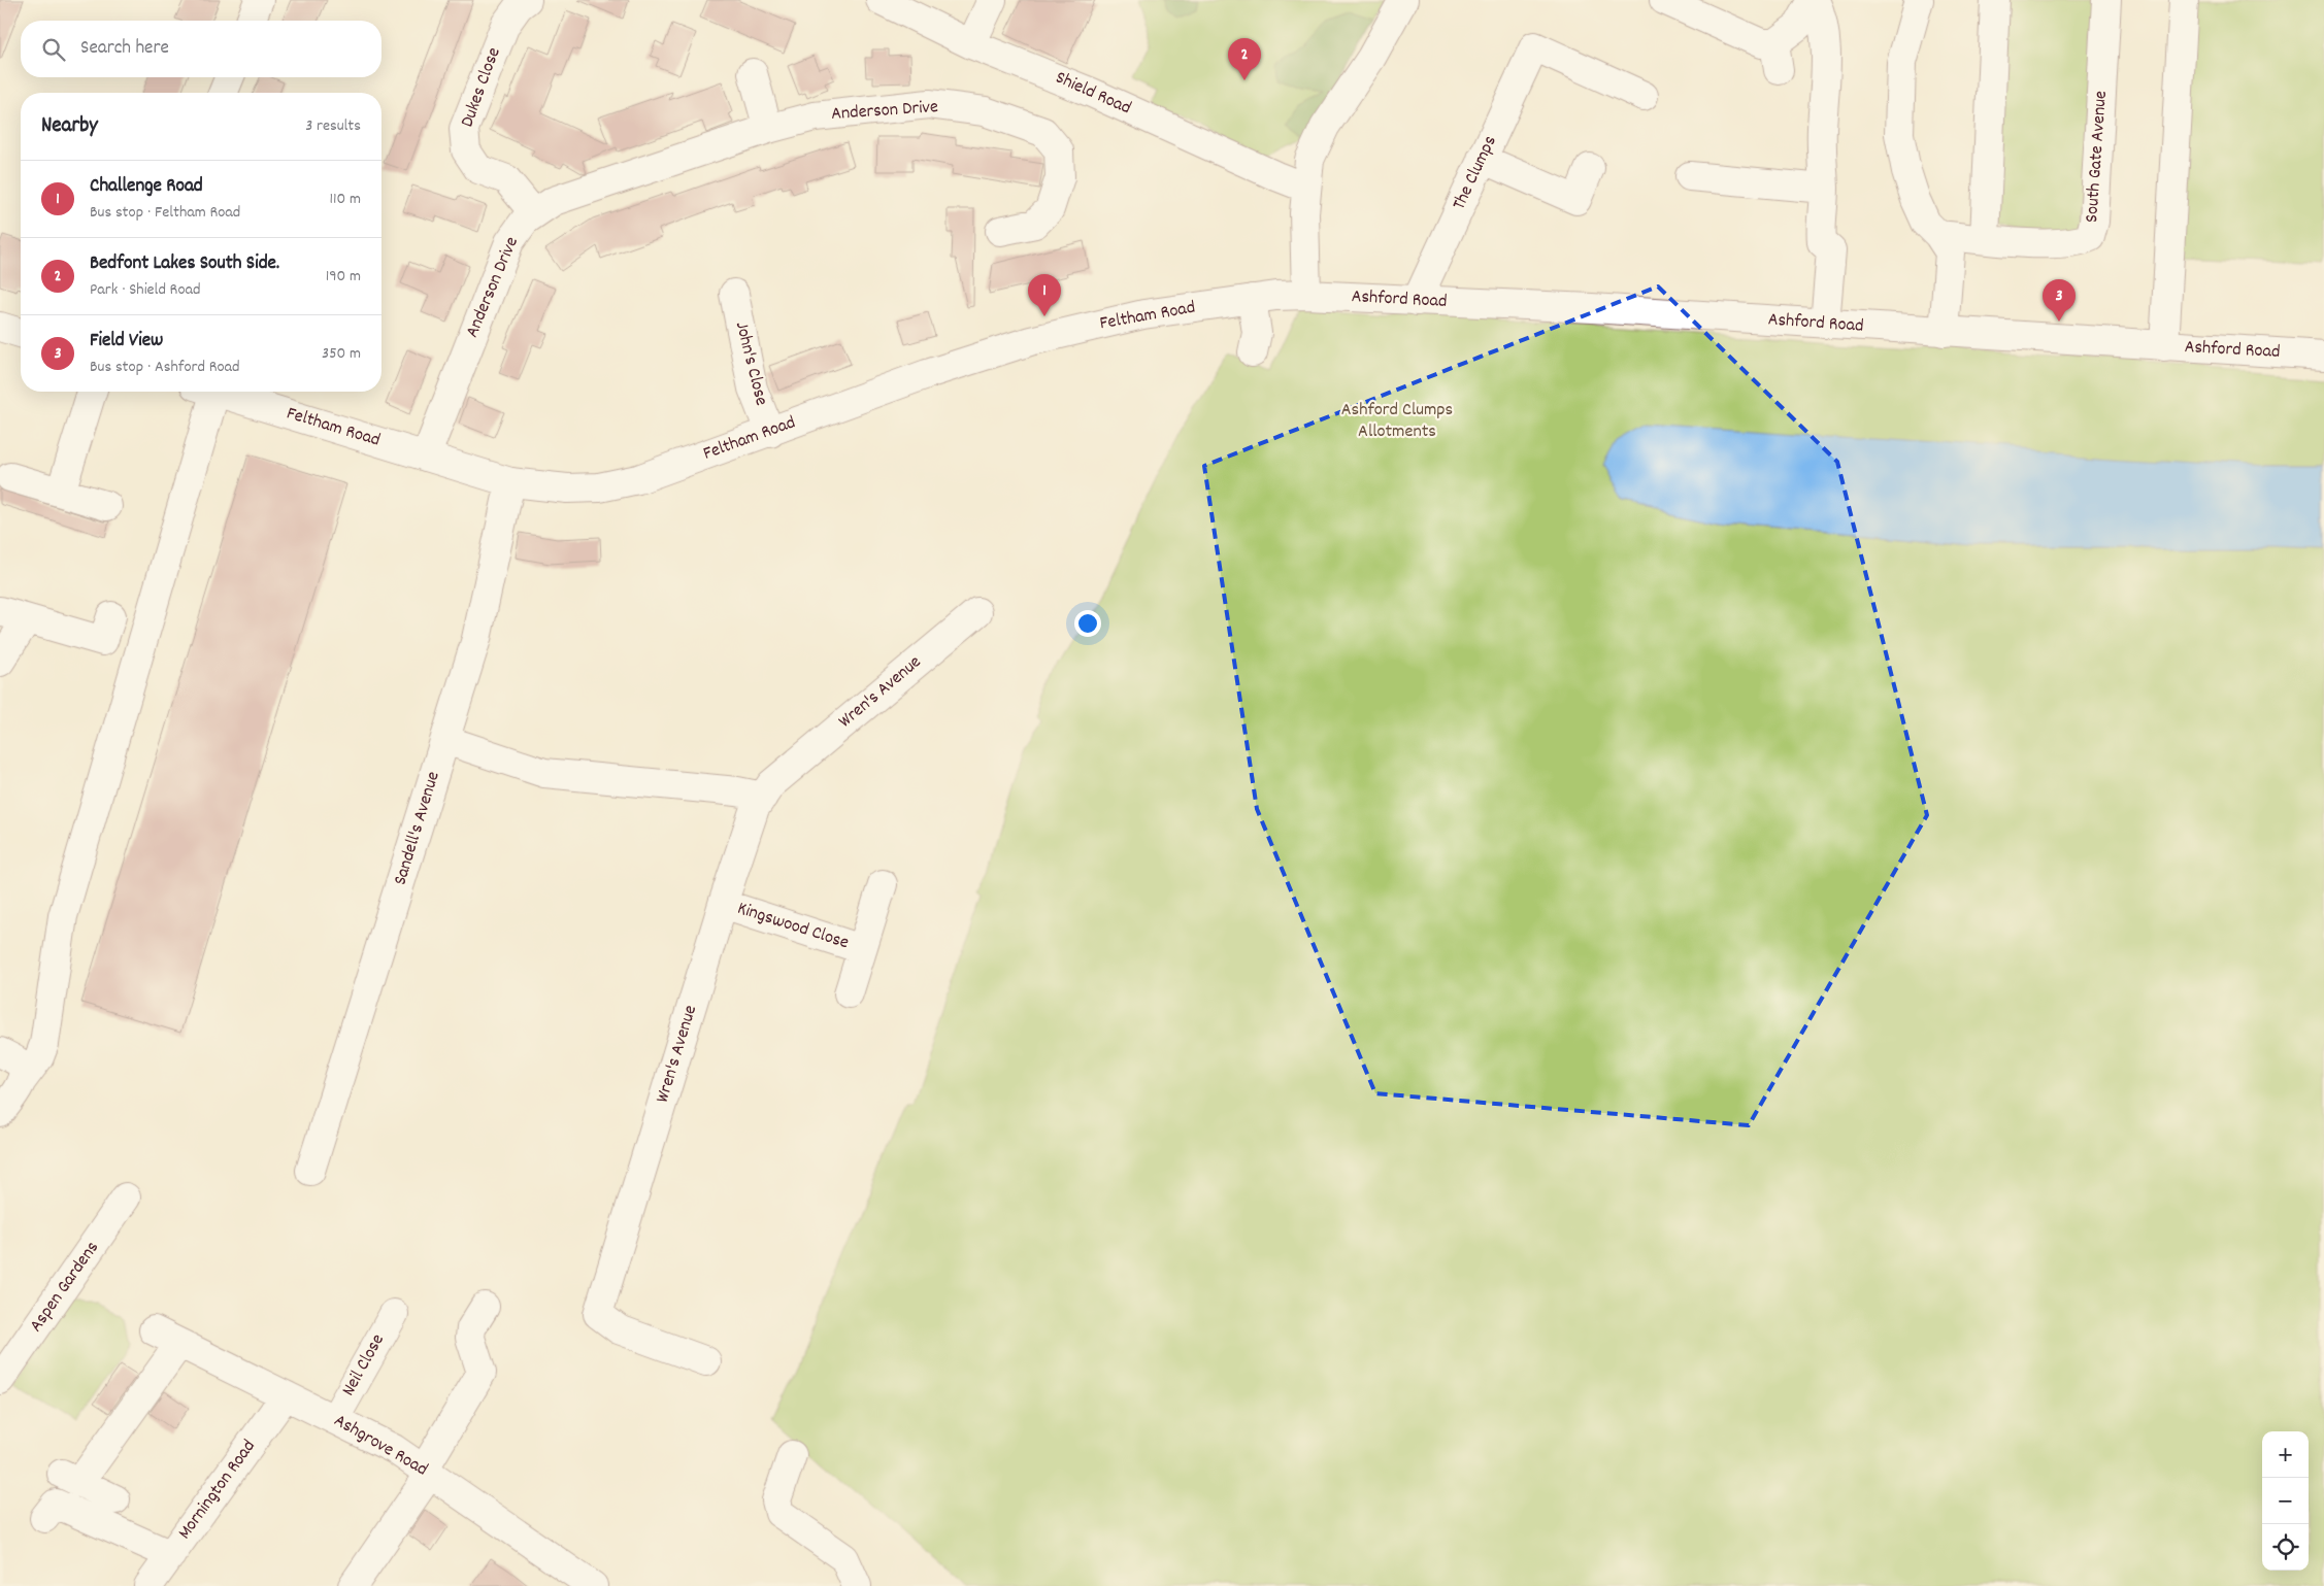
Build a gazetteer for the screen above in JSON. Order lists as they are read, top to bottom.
{
  "streets": {
    "street": [
      "Dukes Close",
      "Shield Road",
      "Anderson Drive",
      "South Gate Avenue",
      "The Clumps",
      "Ashford Road",
      "Feltham Road",
      "John's Close",
      "Wren's Avenue",
      "Sandell's Avenue",
      "Kingswood Close",
      "Aspen Gardens",
      "Neil Close",
      "Ashgrove Road",
      "Mornington Road"
    ]
  },
  "crossings": [
    ["Dukes Close", "Anderson Drive"],
    ["Anderson Drive", "Feltham Road"],
    ["The Clumps", "Ashford Road"],
    ["Ashford Road", "Feltham Road"],
    ["Feltham Road", "John's Close"],
    ["Feltham Road", "Sandell's Avenue"],
    ["Wren's Avenue", "Kingswood Close"],
    ["Neil Close", "Ashgrove Road"],
    ["Ashgrove Road", "Mornington Road"]
  ],
  "parks": ["Ashford Clumps Allotments"],
  "page": {
    "search": "Search here",
    "pins": ["2", "1", "3"],
    "heading": ["Nearby", "3 results"],
    "list": [
      {
        "mark": "1",
        "name": "Challenge Road",
        "note": "Bus stop · Feltham Road",
        "value": "110 m"
      },
      {
        "mark": "2",
        "name": "Bedfont Lakes South Side.",
        "note": "Park · Shield Road",
        "value": "190 m"
      },
      {
        "mark": "3",
        "name": "Field View",
        "note": "Bus stop · Ashford Road",
        "value": "350 m"
      }
    ],
    "map_buttons": ["+", "−"]
  }
}
